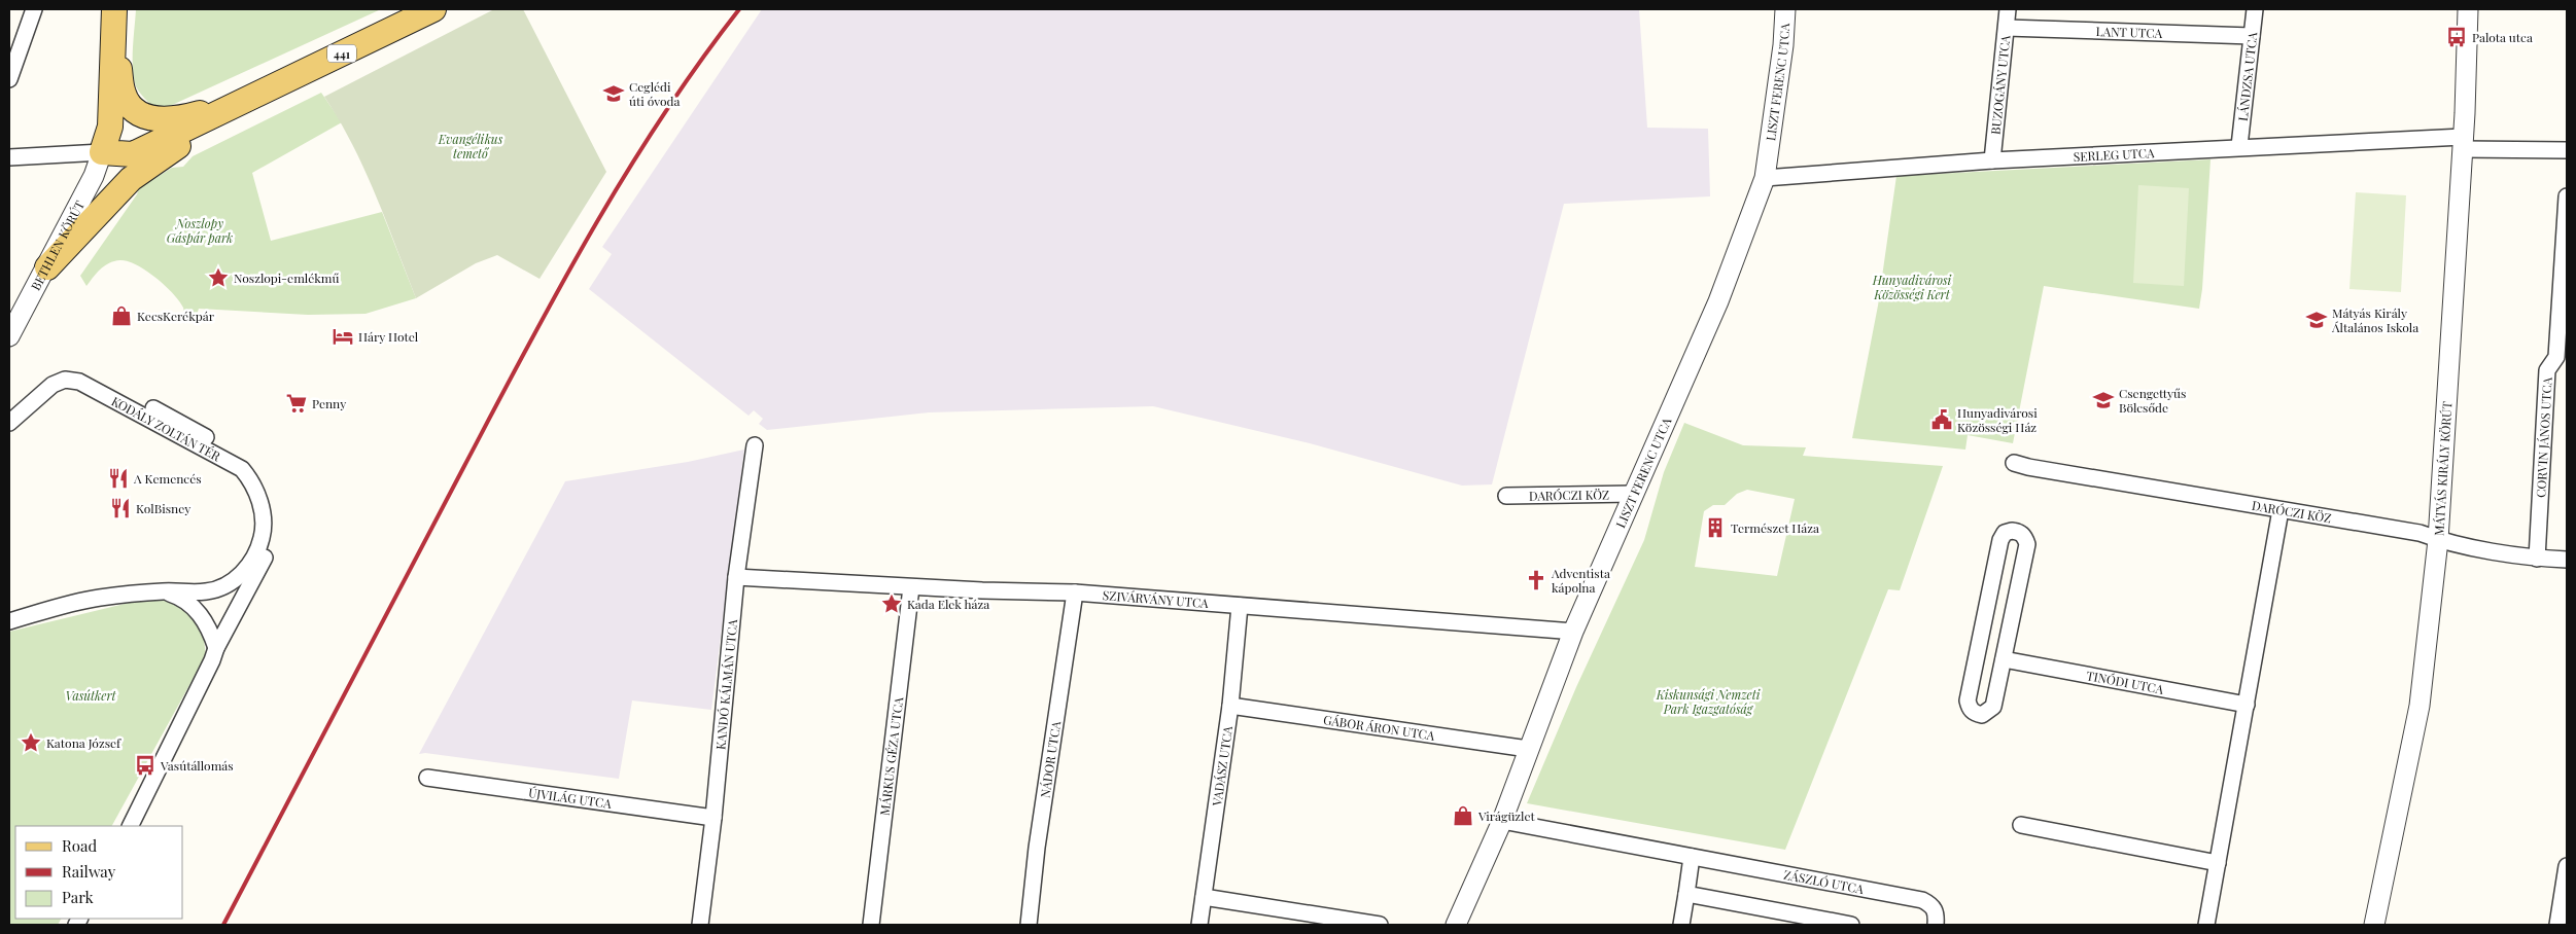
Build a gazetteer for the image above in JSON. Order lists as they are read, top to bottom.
{
  "streets": {
    "main road": ["441"],
    "street": [
      "LANT UTCA",
      "LÁNDZSA UTCA",
      "LISZT FERENC UTCA",
      "BUZOGÁNY UTCA",
      "SERLEG UTCA",
      "BETHLEN KÖRÚT",
      "KODÁLY ZOLTÁN TÉR",
      "CORVIN JÁNOS UTCA",
      "MÁTYÁS KIRÁLY KÖRÚT",
      "DARÓCZI KÖZ",
      "SZIVÁRVÁNY UTCA",
      "TINÓDI UTCA",
      "KANDÓ KÁLMÁN UTCA",
      "GÁBOR ÁRON UTCA",
      "MÁRKUS GÉZA UTCA",
      "NÁDOR UTCA",
      "VADÁSZ UTCA",
      "ÚJVILÁG UTCA",
      "ZÁSZLÓ UTCA"
    ]
  },
  "crossings": [
    ["LANT UTCA", "LÁNDZSA UTCA"],
    ["LANT UTCA", "BUZOGÁNY UTCA"],
    ["441", "BETHLEN KÖRÚT"],
    ["LÁNDZSA UTCA", "SERLEG UTCA"],
    ["LISZT FERENC UTCA", "SERLEG UTCA"],
    ["LISZT FERENC UTCA", "DARÓCZI KÖZ"],
    ["LISZT FERENC UTCA", "SZIVÁRVÁNY UTCA"],
    ["LISZT FERENC UTCA", "GÁBOR ÁRON UTCA"],
    ["LISZT FERENC UTCA", "ZÁSZLÓ UTCA"],
    ["BUZOGÁNY UTCA", "SERLEG UTCA"],
    ["SERLEG UTCA", "MÁTYÁS KIRÁLY KÖRÚT"],
    ["CORVIN JÁNOS UTCA", "DARÓCZI KÖZ"],
    ["MÁTYÁS KIRÁLY KÖRÚT", "DARÓCZI KÖZ"],
    ["SZIVÁRVÁNY UTCA", "KANDÓ KÁLMÁN UTCA"],
    ["SZIVÁRVÁNY UTCA", "MÁRKUS GÉZA UTCA"],
    ["SZIVÁRVÁNY UTCA", "NÁDOR UTCA"],
    ["SZIVÁRVÁNY UTCA", "VADÁSZ UTCA"],
    ["KANDÓ KÁLMÁN UTCA", "ÚJVILÁG UTCA"],
    ["GÁBOR ÁRON UTCA", "VADÁSZ UTCA"]
  ],
  "parks": [
    "Evangélikus temető",
    "Noszlopy Gáspár park",
    "Hunyadivárosi Közösségi Kert",
    "Kiskunsági Nemzeti Park Igazgatóság",
    "Vasútkert"
  ],
  "places": {
    "bus stop": ["Palota utca", "Vasútállomás"],
    "school or university": ["Ceglédi úti óvoda", "Mátyás Király Általános Iskola", "Csengettyűs Bölcsőde"],
    "place": ["Noszlopi-emlékmű", "Kada Elek háza", "Katona József"],
    "shop": ["KecsKerékpár", "Virágüzlet"],
    "hotel": ["Háry Hotel"],
    "supermarket": ["Penny"],
    "public building": ["Hunyadivárosi Közösségi Ház"],
    "restaurant": ["A Kemencés", "KolBisney"],
    "building": ["Természet Háza"],
    "church": ["Adventista kápolna"]
  },
  "legend": ["Road", "Railway", "Park"]
}
